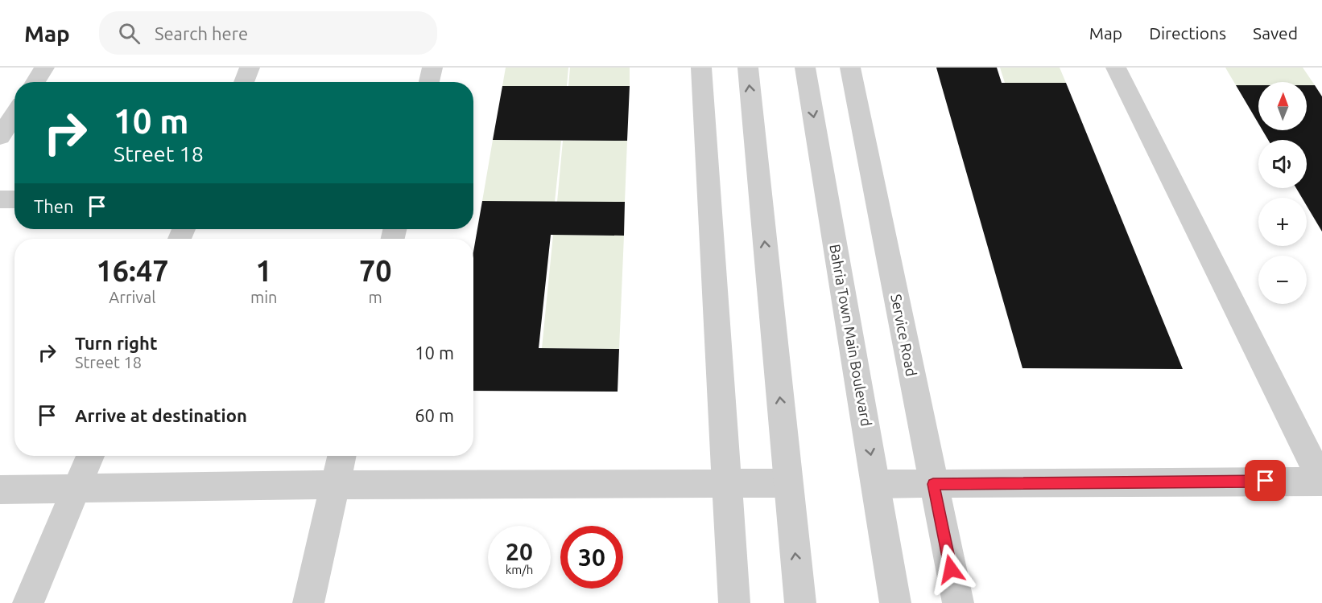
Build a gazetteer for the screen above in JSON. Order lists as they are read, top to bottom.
{
  "streets": {
    "street": ["Bahria Town Main Boulevard", "Service Road"]
  },
  "north": "top",
  "page": {
    "header": "Map",
    "search": "Search here",
    "nav": ["Map", "Directions", "Saved"],
    "map_buttons": ["+", "−"],
    "turn": ["10 m", "Street 18"],
    "then": "Then",
    "eta": [
      "16:47",
      "Arrival",
      "1",
      "min",
      "70",
      "m"
    ],
    "list": [
      {
        "name": "Turn right",
        "note": "Street 18",
        "value": "10 m"
      },
      {
        "name": "Arrive at destination",
        "value": "60 m"
      }
    ],
    "speed": "20 km/h",
    "limit": "30"
  }
}
